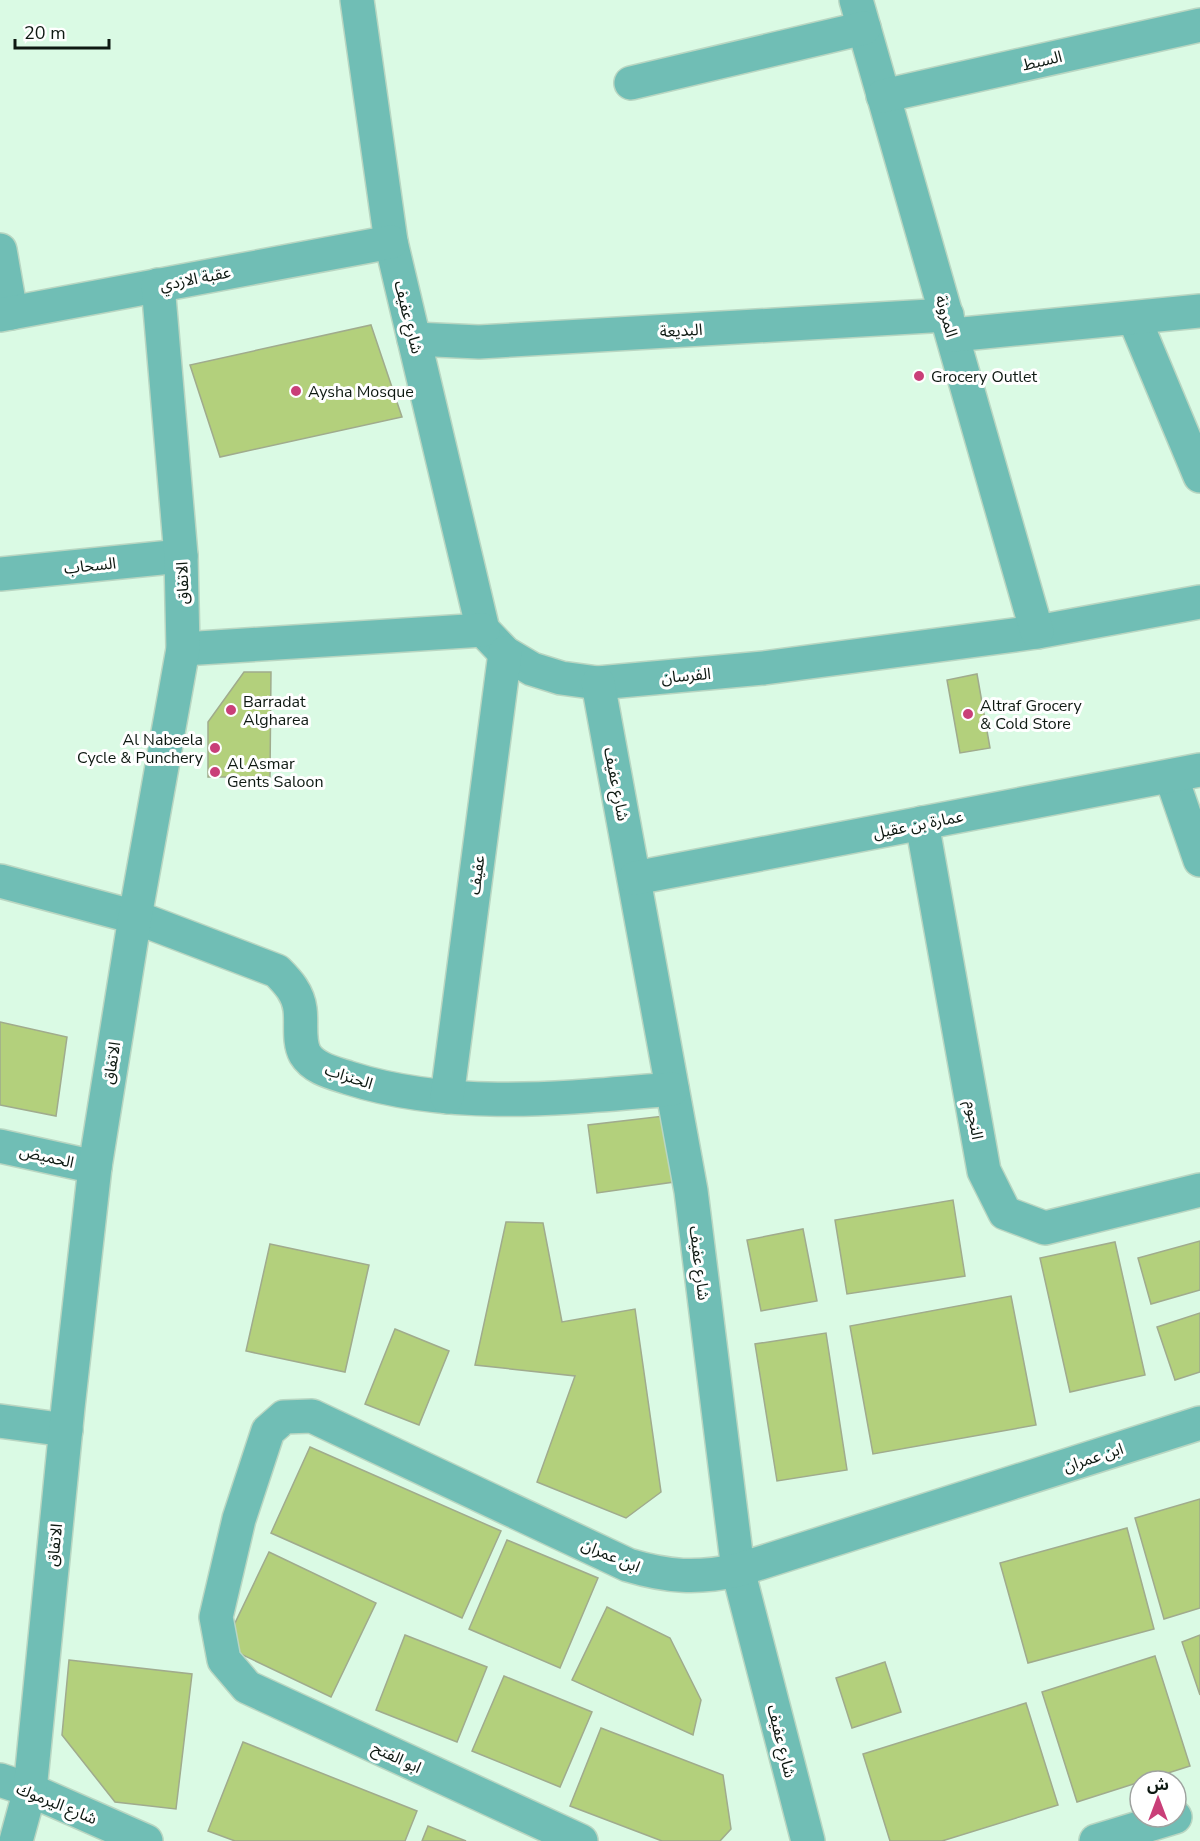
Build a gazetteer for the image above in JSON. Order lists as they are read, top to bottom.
{
  "streets": {
    "street": [
      "السبط",
      "عقبة الازدي",
      "المرونة",
      "شارع عفيف",
      "البديعة",
      "السحاب",
      "الاتفاق",
      "الفرسان",
      "عمارة بن عقيل",
      "عفيف",
      "الحنزاب",
      "النجوم",
      "الحميض",
      "ابن عمران",
      "ابو الفتح",
      "شارع اليرموك"
    ]
  },
  "crossings": [
    ["السبط", "المرونة"],
    ["عقبة الازدي", "شارع عفيف"],
    ["عقبة الازدي", "الاتفاق"],
    ["المرونة", "البديعة"],
    ["المرونة", "الفرسان"],
    ["شارع عفيف", "البديعة"],
    ["شارع عفيف", "الفرسان"],
    ["شارع عفيف", "عمارة بن عقيل"],
    ["شارع عفيف", "عفيف"],
    ["شارع عفيف", "الحنزاب"],
    ["شارع عفيف", "ابن عمران"],
    ["السحاب", "الاتفاق"],
    ["الاتفاق", "الحنزاب"],
    ["الاتفاق", "الحميض"],
    ["الاتفاق", "شارع اليرموك"],
    ["الفرسان", "عفيف"],
    ["عمارة بن عقيل", "النجوم"],
    ["عفيف", "الحنزاب"],
    ["ابن عمران", "ابو الفتح"]
  ],
  "places": [
    "Grocery Outlet",
    "Aysha Mosque",
    "Barradat Algharea",
    "Altraf Grocery & Cold Store",
    "Al Nabeela Cycle & Punchery",
    "Al Asmar Gents Saloon"
  ],
  "scale_bar": "20 m",
  "north": "top"
}
